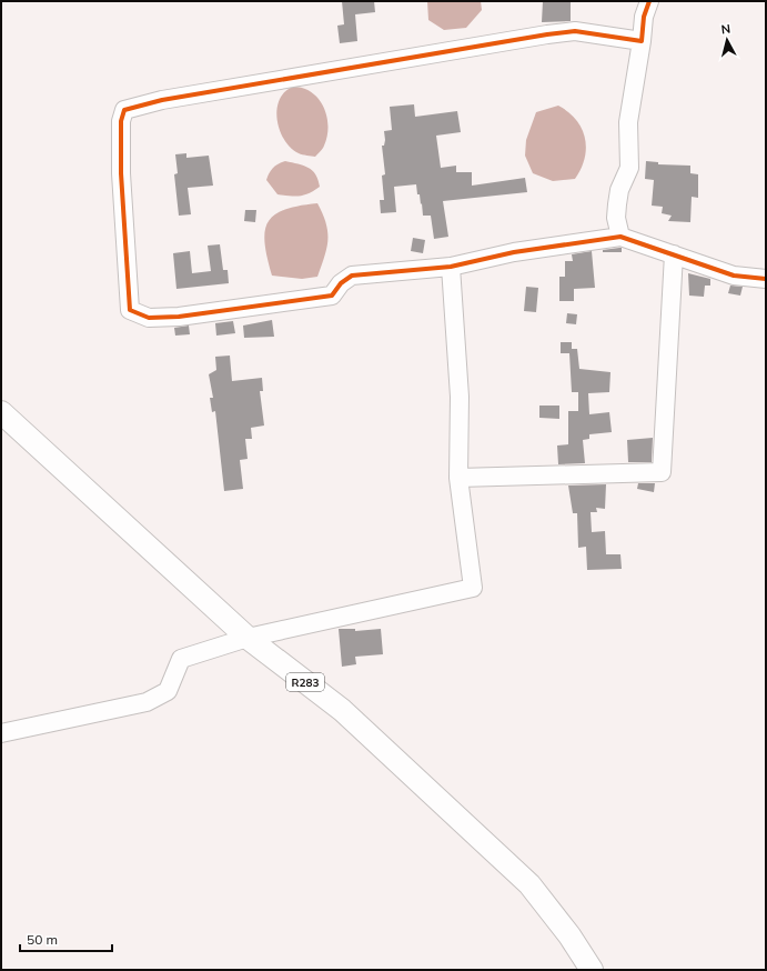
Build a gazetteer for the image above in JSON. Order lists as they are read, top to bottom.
{
  "streets": {
    "main road": ["R283"]
  },
  "scale_bar": "50 m",
  "north": "top"
}
